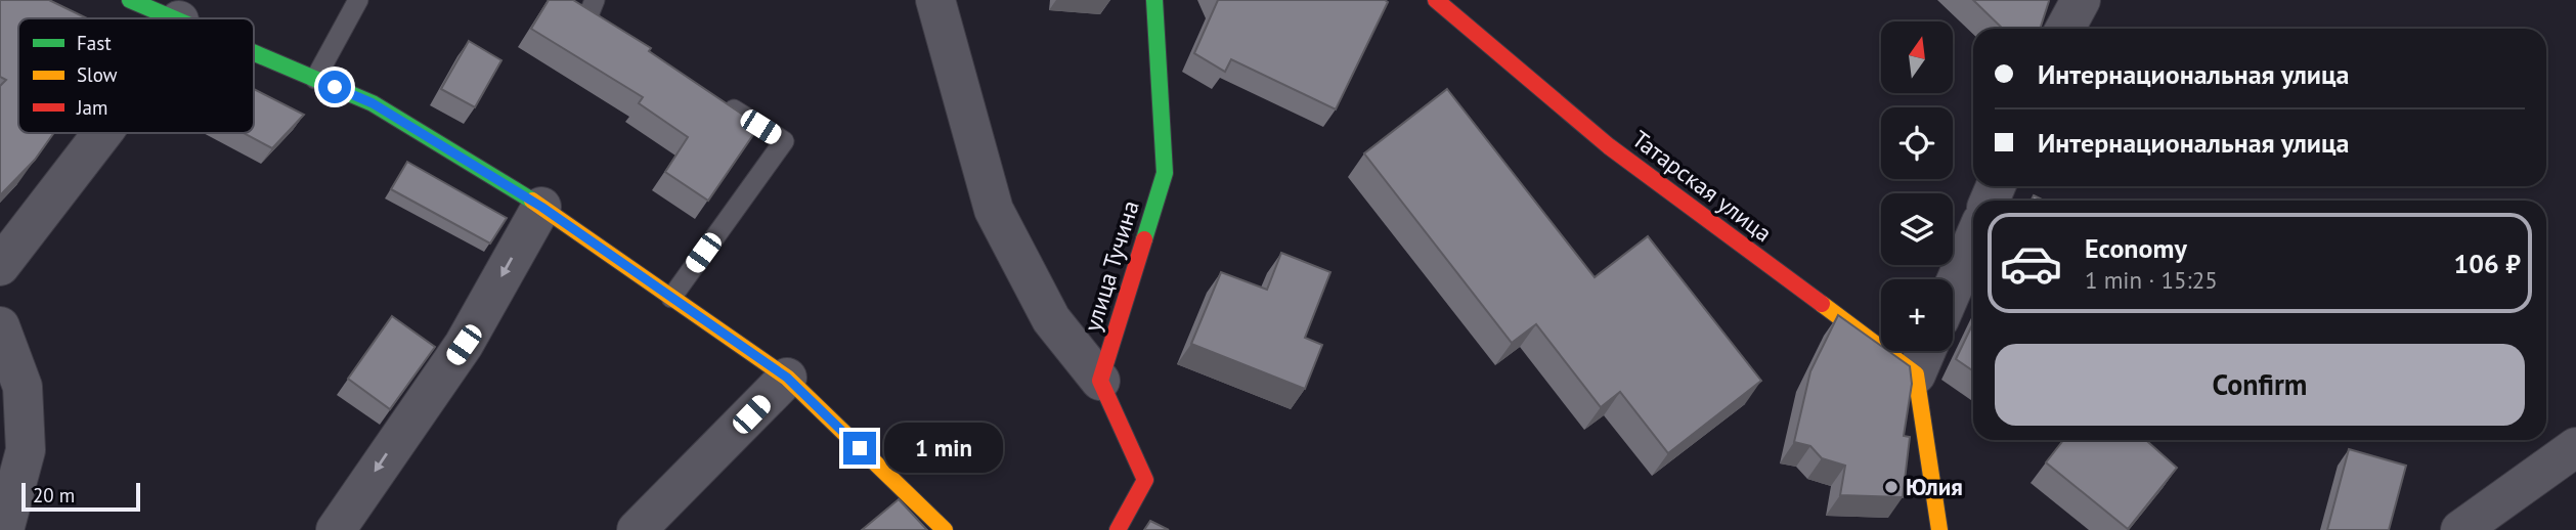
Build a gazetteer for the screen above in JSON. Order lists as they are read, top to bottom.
{
  "streets": {
    "street": ["Татарская улица", "улица Тучина"]
  },
  "places": ["Юлия"],
  "legend": ["Fast", "Slow", "Jam"],
  "scale_bar": "20 m",
  "north": "top",
  "page": {
    "map_buttons": "+",
    "banner": ["Интернациональная улица", "Интернациональная улица"],
    "list": [
      {
        "name": "Economy",
        "note": "1 min · 15:25",
        "value": "106 ₽"
      }
    ],
    "buttons": "Confirm",
    "bubble": "1 min",
    "scale": "20 m"
  }
}
